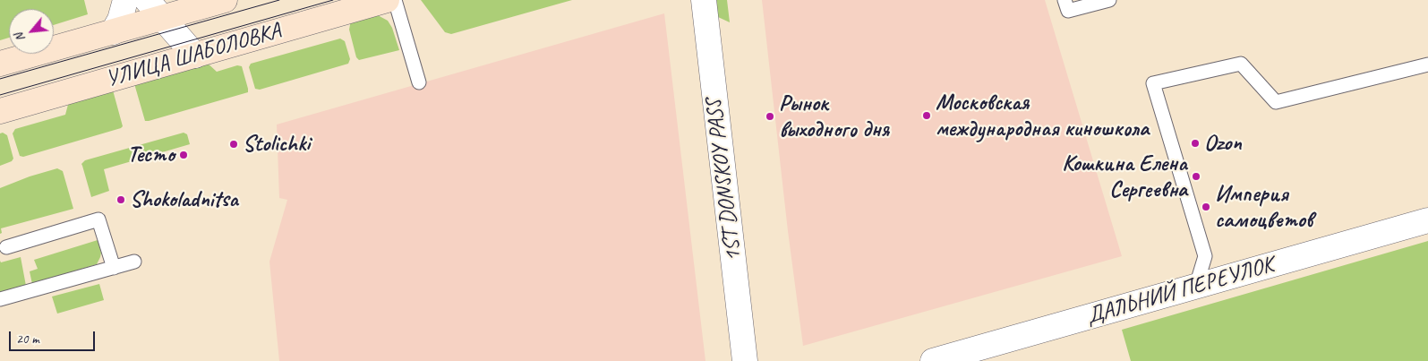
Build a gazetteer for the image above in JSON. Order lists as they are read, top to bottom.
{
  "streets": {
    "main road": ["УЛИЦА ШАБОЛОВКА"],
    "street": ["1ST DONSKOY PASS", "ДАЛЬНИЙ ПЕРЕУЛОК"]
  },
  "places": [
    "Московская международная киношкола",
    "Рынок выходного дня",
    "Ozon",
    "Stolichki",
    "Тесто",
    "Кошкина Елена Сергеевна",
    "Shokoladnitsa",
    "Империя самоцветов"
  ],
  "scale_bar": "20 m",
  "north": "bottom left"
}
